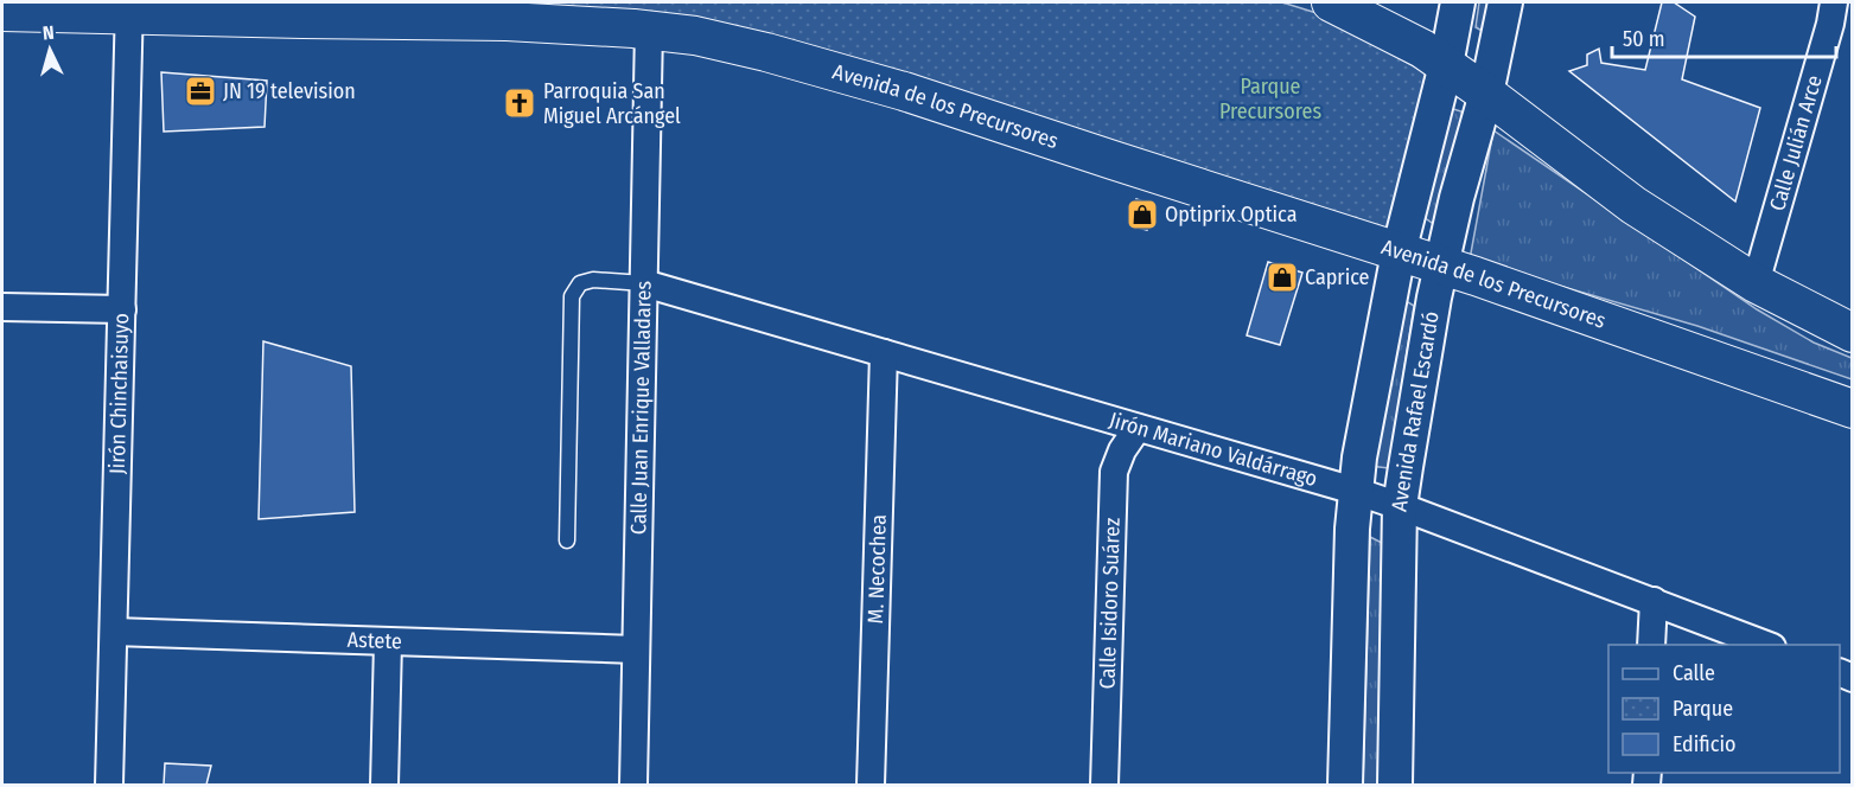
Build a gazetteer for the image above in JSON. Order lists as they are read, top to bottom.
{
  "streets": {
    "main road": ["Avenida de los Precursores"],
    "street": [
      "Calle Julián Arce",
      "Jirón Chinchaisuyo",
      "Calle Juan Enrique Valladares",
      "Avenida Rafael Escardó",
      "Jirón Mariano Valdárrago",
      "M. Necochea",
      "Calle Isidoro Suárez",
      "Astete"
    ]
  },
  "crossings": [
    ["Avenida de los Precursores", "Jirón Chinchaisuyo"],
    ["Avenida de los Precursores", "Calle Juan Enrique Valladares"],
    ["Avenida de los Precursores", "Avenida Rafael Escardó"],
    ["Jirón Chinchaisuyo", "Astete"],
    ["Calle Juan Enrique Valladares", "Jirón Mariano Valdárrago"],
    ["Calle Juan Enrique Valladares", "Astete"],
    ["Avenida Rafael Escardó", "Jirón Mariano Valdárrago"],
    ["Jirón Mariano Valdárrago", "M. Necochea"],
    ["Jirón Mariano Valdárrago", "Calle Isidoro Suárez"]
  ],
  "parks": ["Parque Precursores"],
  "places": {
    "office": ["JN 19 television"],
    "church": ["Parroquia San Miguel Arcángel"],
    "shop": ["Optiprix Optica", "Caprice"]
  },
  "legend": ["Calle", "Parque", "Edificio"],
  "scale_bar": "50 m",
  "north": "top"
}
